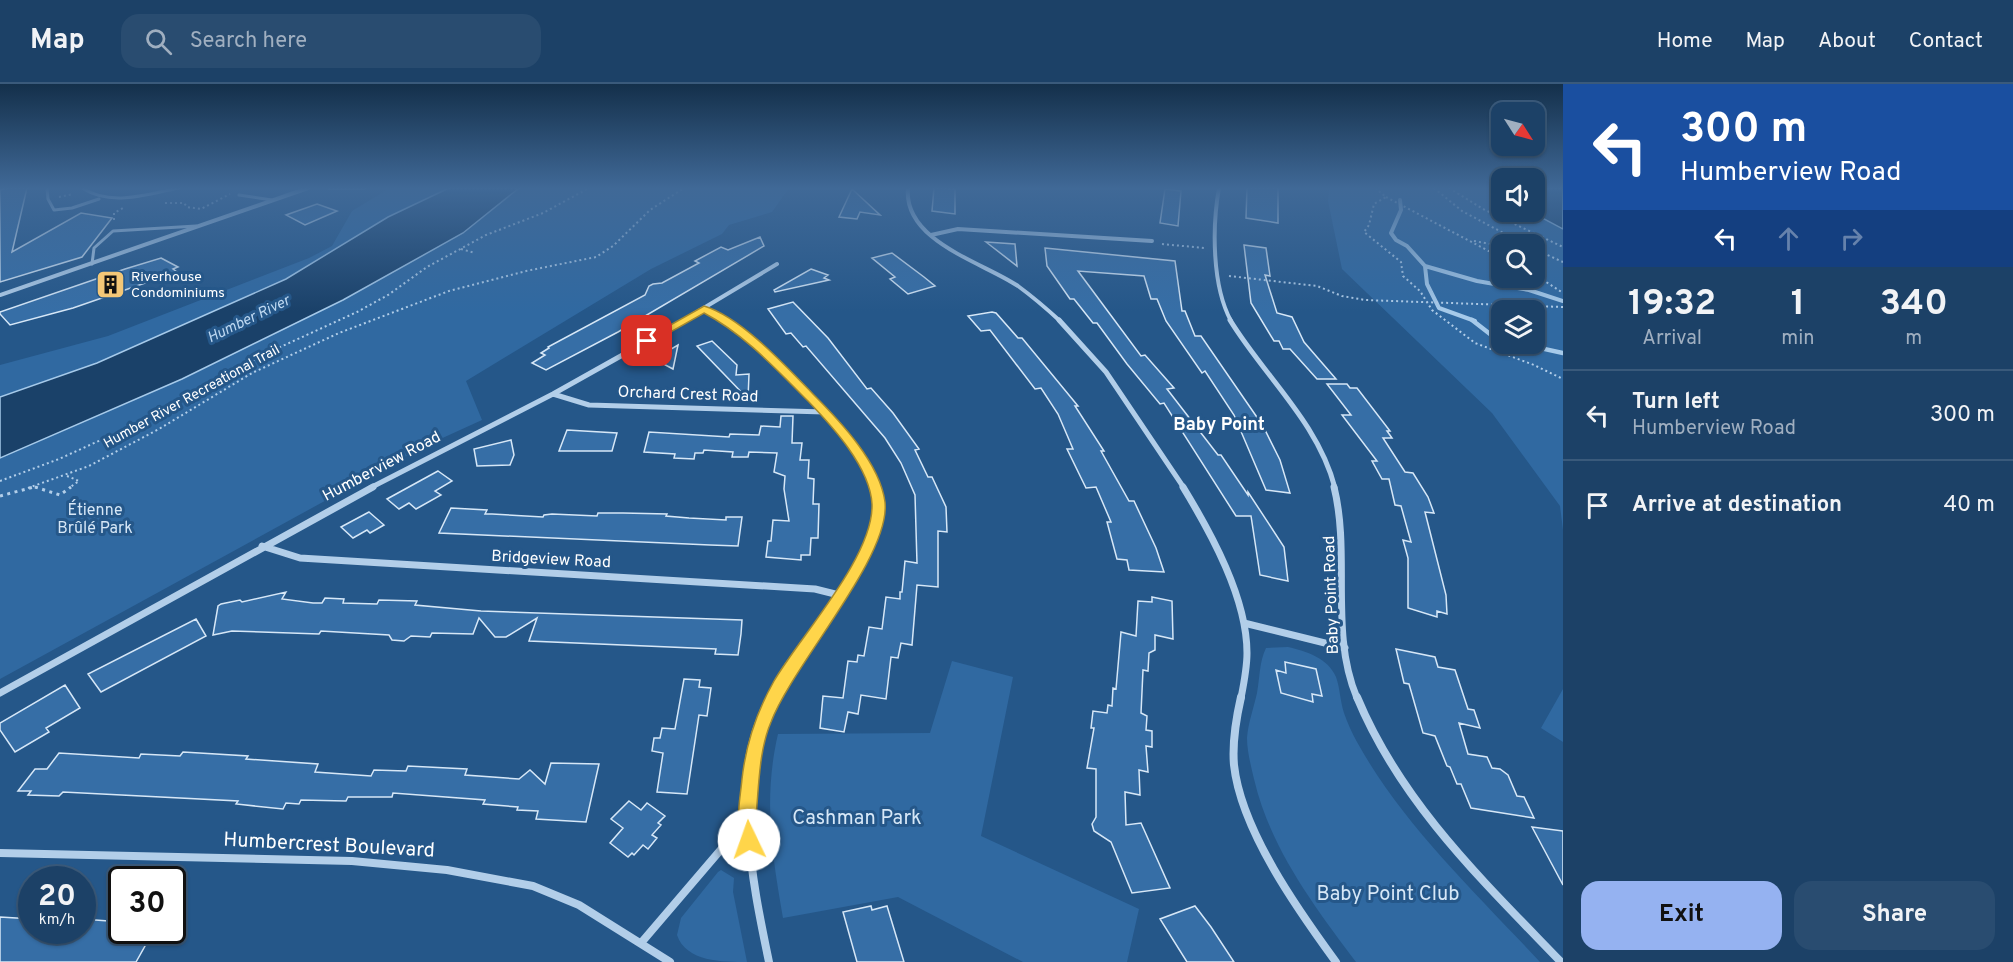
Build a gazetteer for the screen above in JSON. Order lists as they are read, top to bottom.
{
  "streets": {
    "street": [
      "Orchard Crest Road",
      "Humberview Road",
      "Bridgeview Road",
      "Baby Point Road",
      "Humbercrest Boulevard"
    ],
    "path": ["Humber River Recreational Trail"]
  },
  "crossings": [
    ["Orchard Crest Road", "Humberview Road"],
    ["Humberview Road", "Bridgeview Road"]
  ],
  "districts": ["Baby Point"],
  "water": ["Humber River"],
  "parks": ["Étienne Brûlé Park", "Cashman Park", "Baby Point Club"],
  "places": {
    "building": ["Riverhouse Condominiums"]
  },
  "north": "bottom right",
  "page": {
    "header": "Map",
    "search": "Search here",
    "nav": [
      "Home",
      "Map",
      "About",
      "Contact"
    ],
    "turn": ["300 m", "Humberview Road"],
    "eta": [
      "19:32",
      "Arrival",
      "1",
      "min",
      "340",
      "m"
    ],
    "list": [
      {
        "name": "Turn left",
        "note": "Humberview Road",
        "value": "300 m"
      },
      {
        "name": "Arrive at destination",
        "value": "40 m"
      }
    ],
    "speed": "20 km/h",
    "limit": "30",
    "buttons": ["Exit", "Share"]
  }
}
